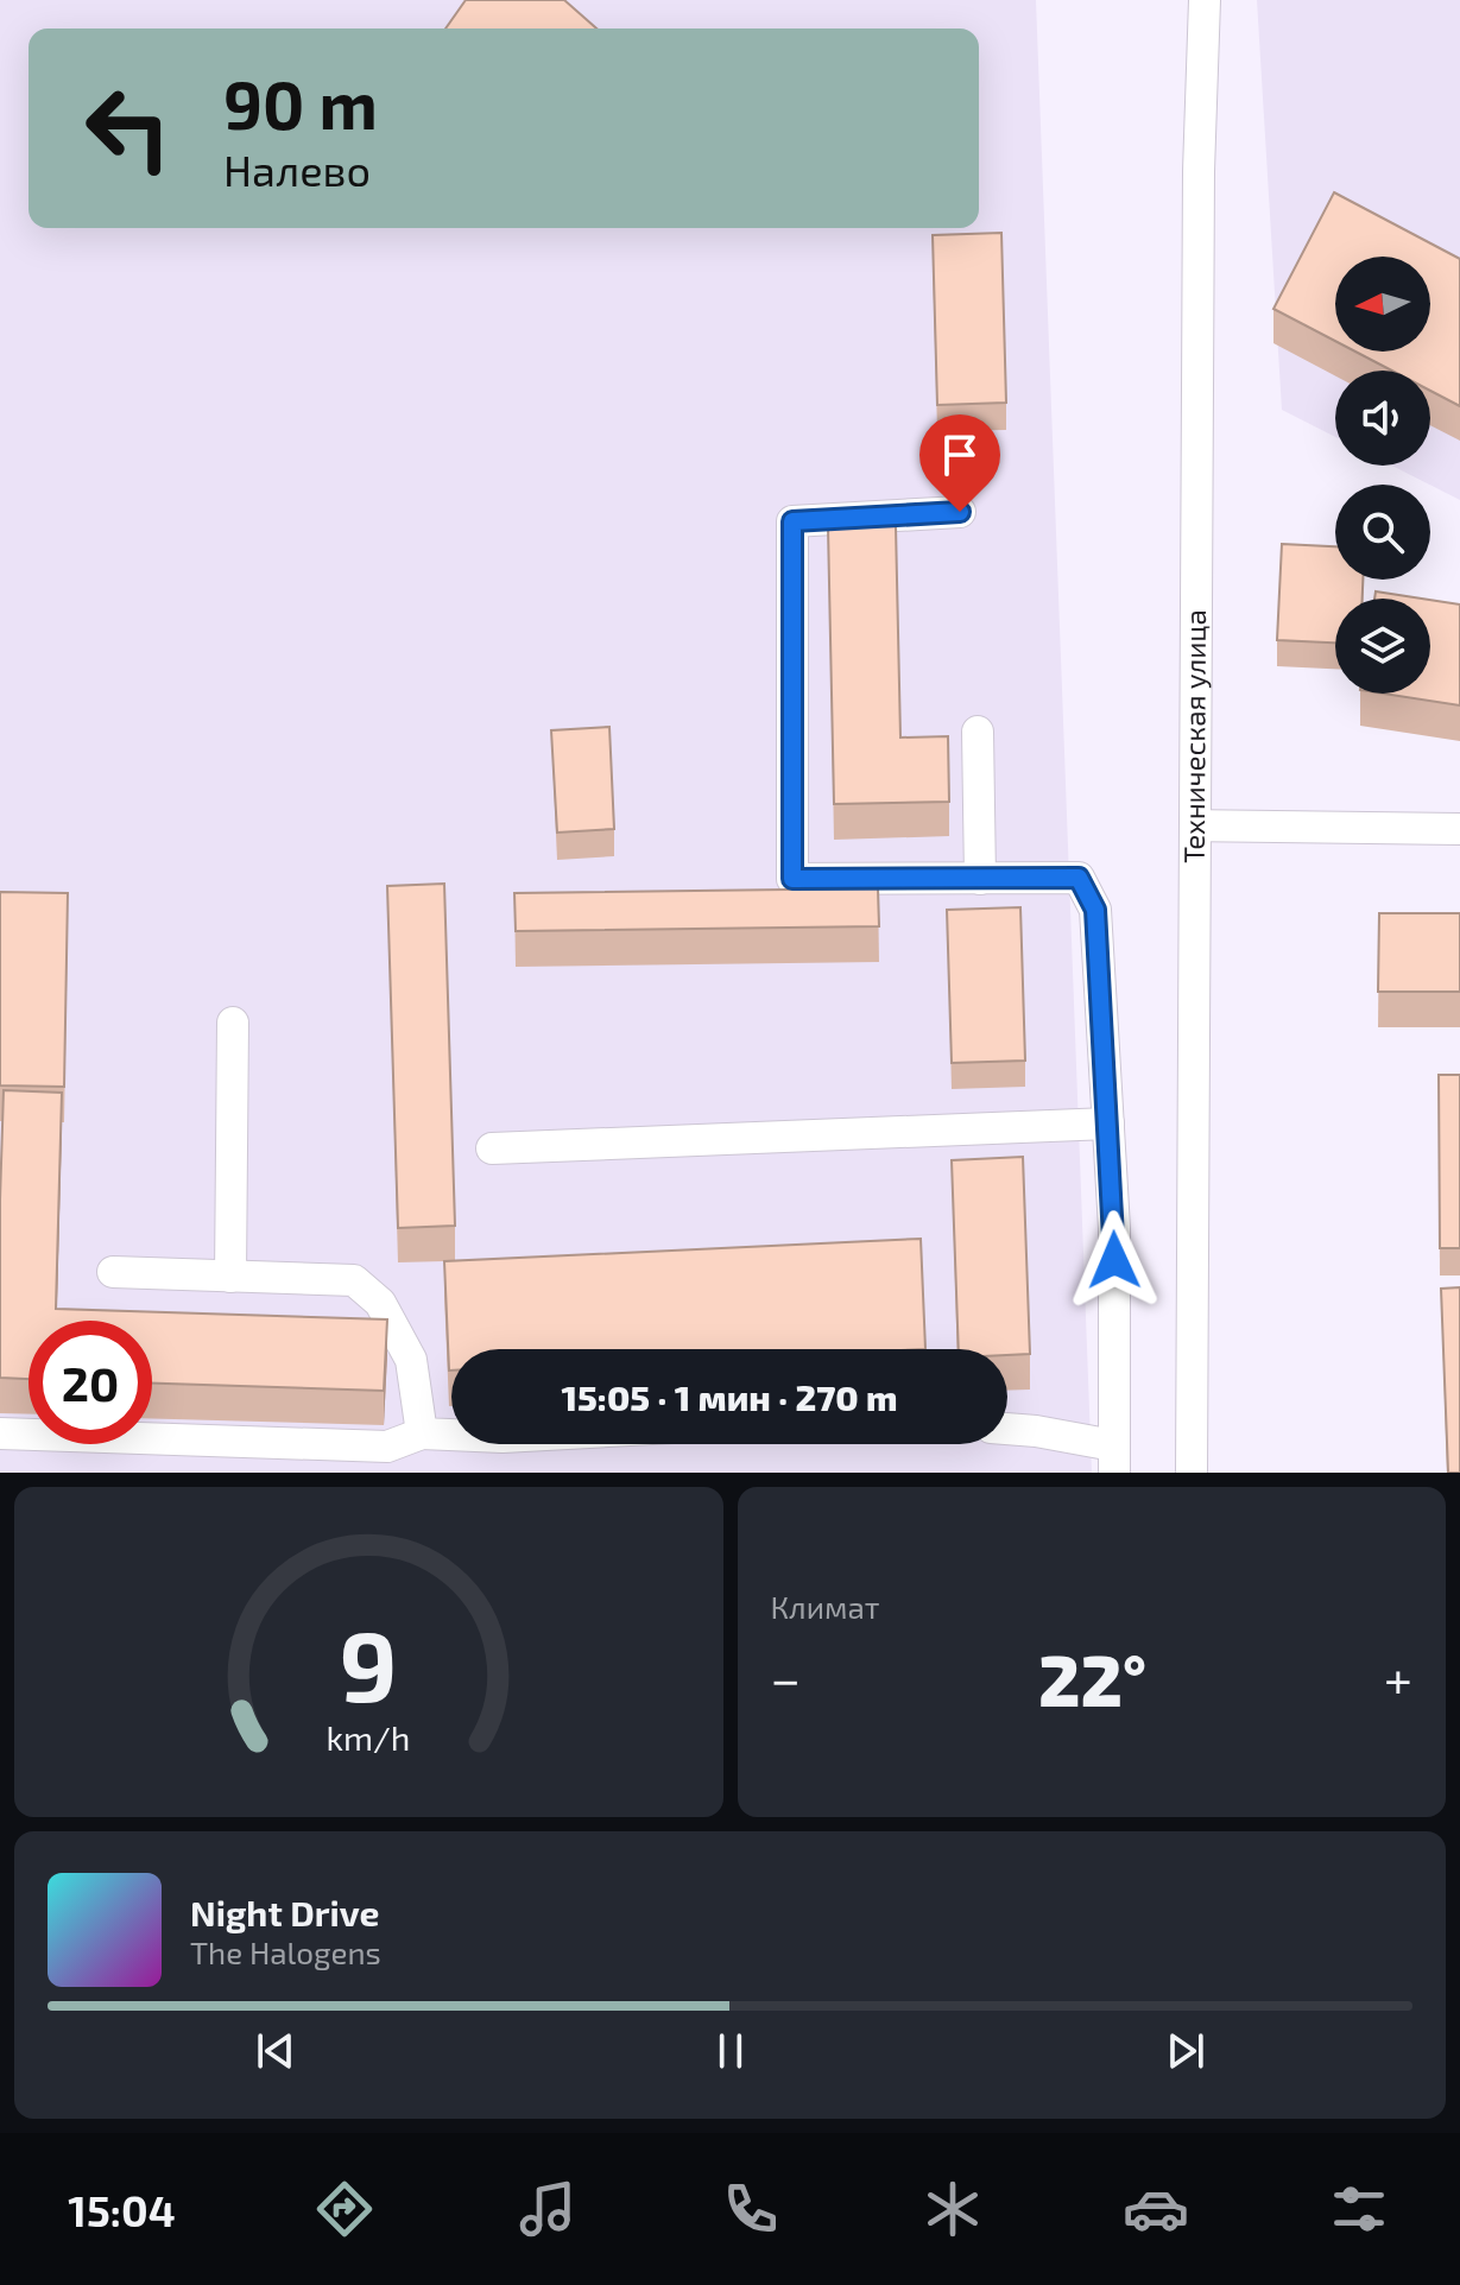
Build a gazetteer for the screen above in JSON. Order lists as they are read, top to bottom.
{
  "streets": {
    "street": ["Техническая улица"]
  },
  "north": "left",
  "page": {
    "turn": ["90 m", "Налево"],
    "limit": "20",
    "trip": "15:05 · 1 мин · 270 m",
    "tile": "Климат",
    "heat": ["−", "22°", "+"],
    "song": ["Night Drive", "The Halogens"],
    "tabs": "15:04",
    "gauge": ["9", "km/h"]
  }
}
